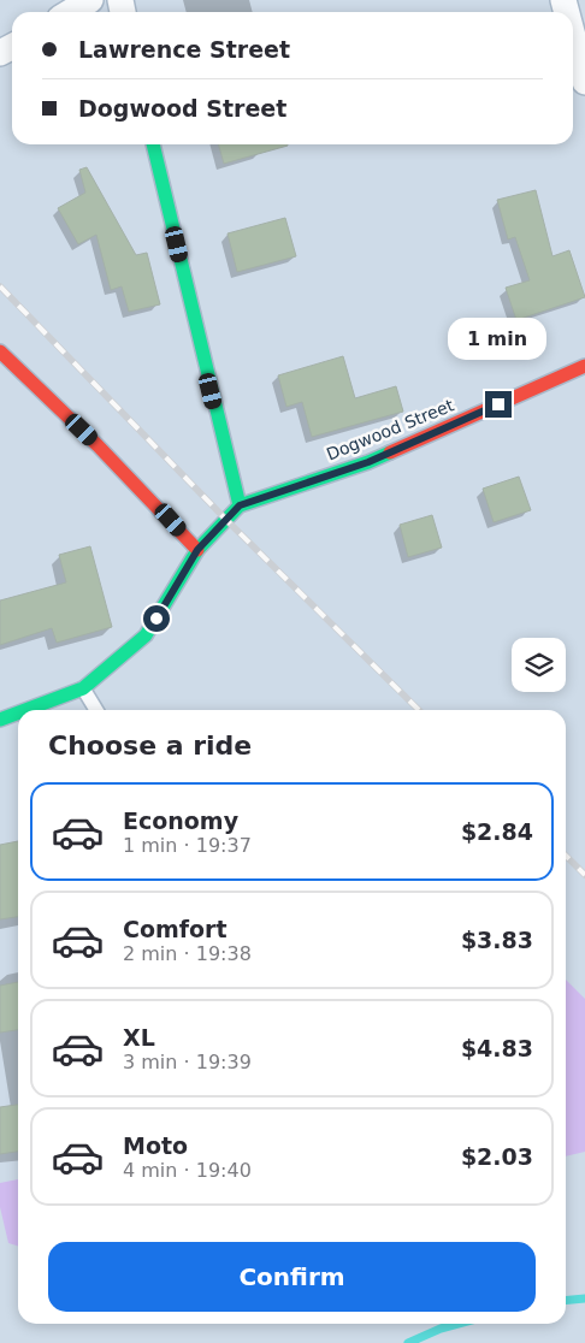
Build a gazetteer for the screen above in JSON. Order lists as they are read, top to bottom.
{
  "streets": {
    "street": ["Dogwood Street"]
  },
  "page": {
    "banner": ["Lawrence Street", "Dogwood Street"],
    "bubble": "1 min",
    "heading": "Choose a ride",
    "list": [
      {
        "name": "Economy",
        "note": "1 min · 19:37",
        "value": "$2.84"
      },
      {
        "name": "Comfort",
        "note": "2 min · 19:38",
        "value": "$3.83"
      },
      {
        "name": "XL",
        "note": "3 min · 19:39",
        "value": "$4.83"
      },
      {
        "name": "Moto",
        "note": "4 min · 19:40",
        "value": "$2.03"
      }
    ],
    "buttons": "Confirm"
  }
}
